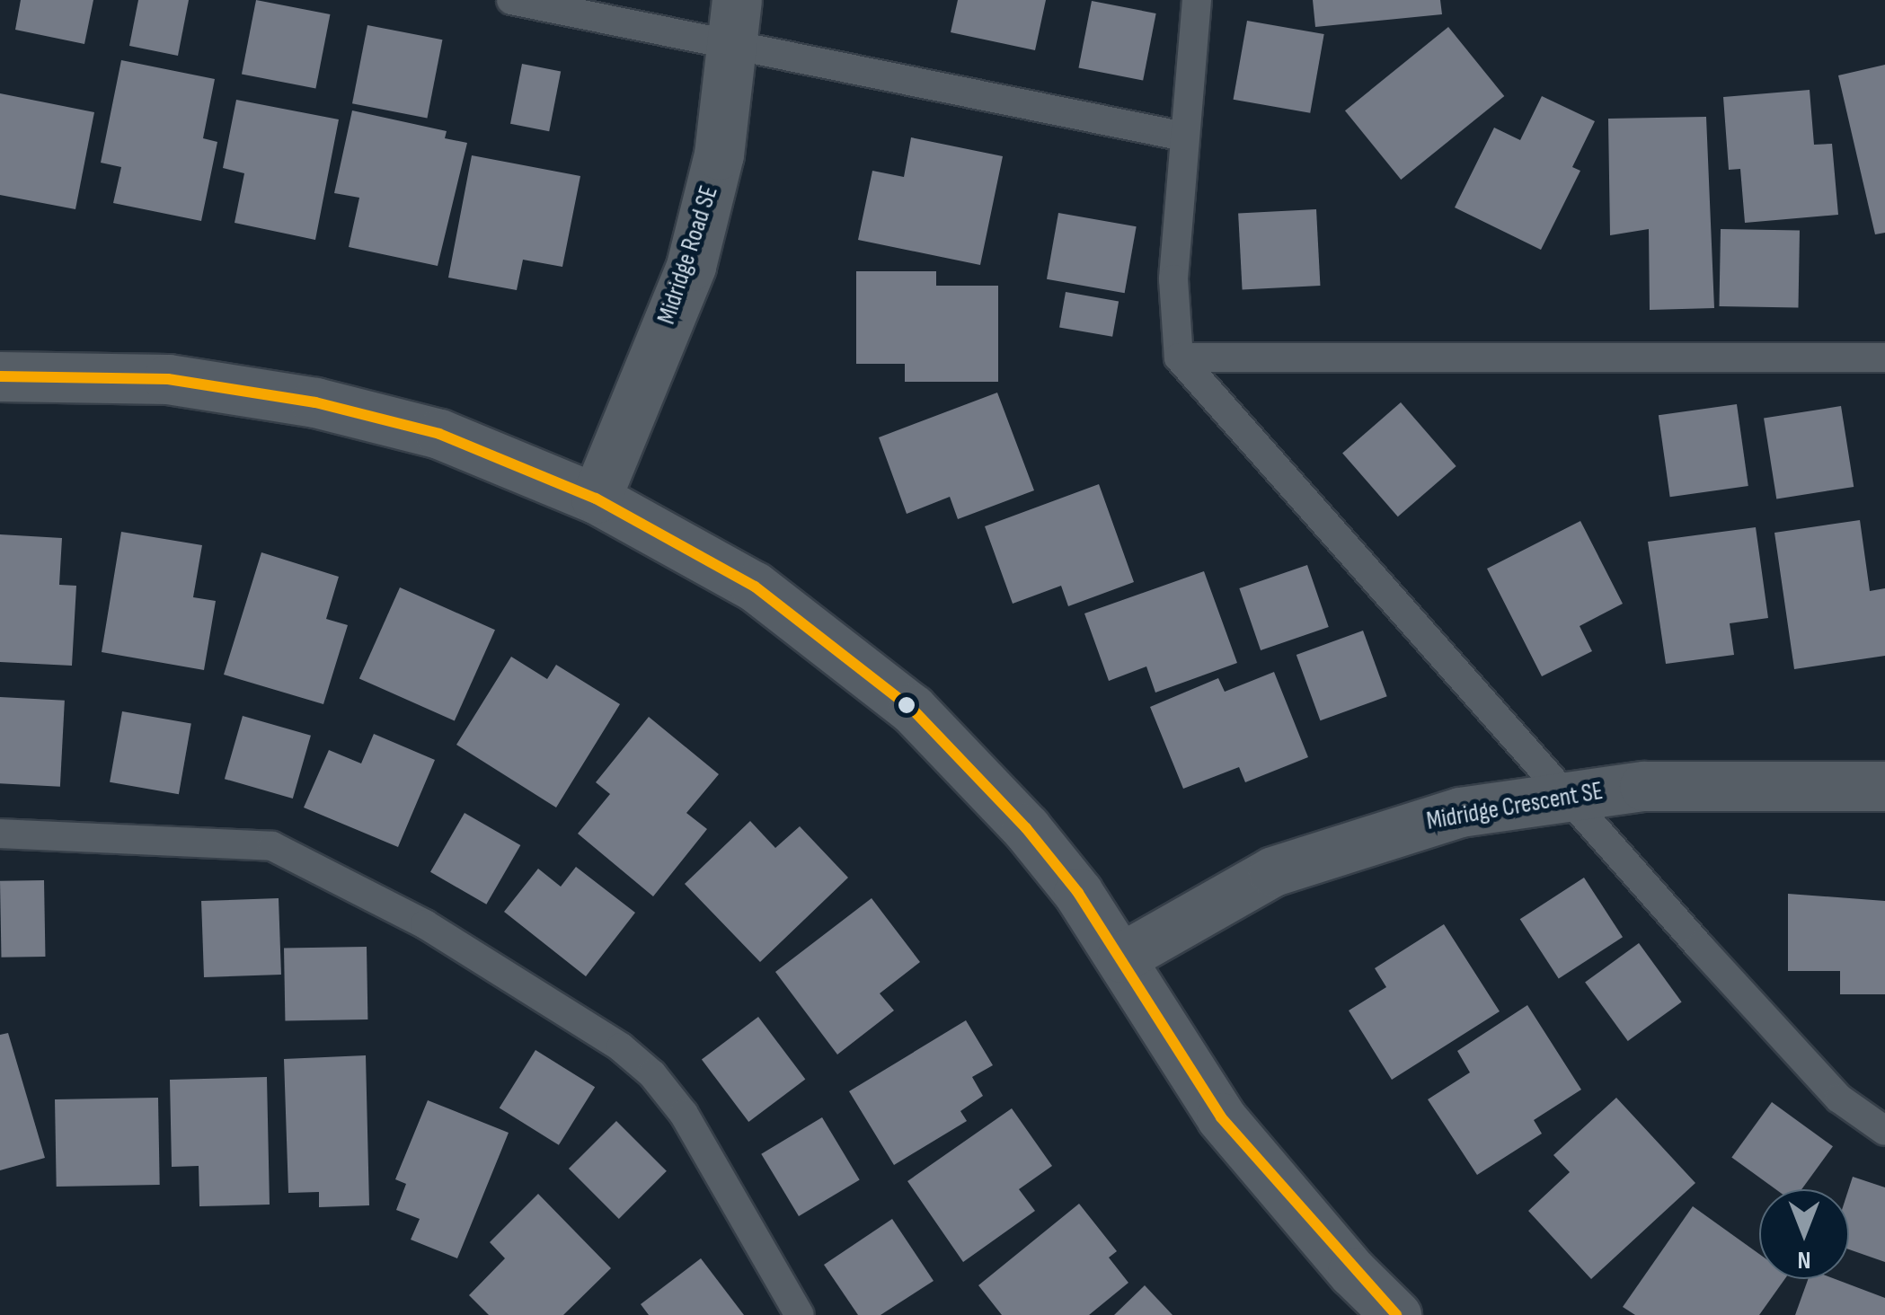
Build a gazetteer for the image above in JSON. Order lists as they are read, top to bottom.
{
  "streets": {
    "street": ["Midridge Road SE", "Midridge Crescent SE"]
  },
  "north": "bottom"
}
